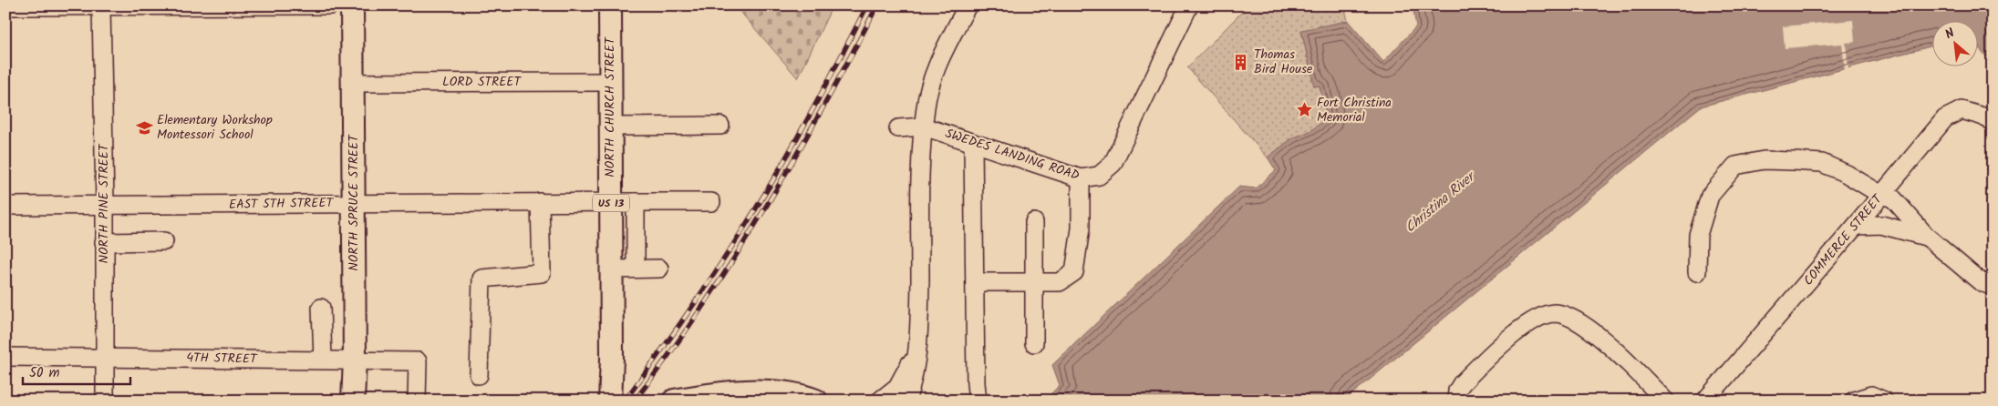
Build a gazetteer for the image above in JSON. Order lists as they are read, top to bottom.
{
  "streets": {
    "main road": ["NORTH CHURCH STREET", "NORTH SPRUCE STREET", "US 13"],
    "street": [
      "LORD STREET",
      "SWEDES LANDING ROAD",
      "NORTH PINE STREET",
      "EAST 5TH STREET",
      "COMMERCE STREET",
      "4TH STREET"
    ]
  },
  "crossings": [
    ["LORD STREET", "NORTH CHURCH STREET"],
    ["LORD STREET", "NORTH SPRUCE STREET"],
    ["NORTH CHURCH STREET", "EAST 5TH STREET"],
    ["NORTH SPRUCE STREET", "EAST 5TH STREET"],
    ["NORTH SPRUCE STREET", "4TH STREET"],
    ["NORTH PINE STREET", "EAST 5TH STREET"],
    ["NORTH PINE STREET", "4TH STREET"]
  ],
  "water": ["Christina River"],
  "places": {
    "building": ["Thomas Bird House"],
    "place": ["Fort Christina Memorial"],
    "school or university": ["Elementary Workshop Montessori School"]
  },
  "scale_bar": "50 m",
  "north": "top left"
}
